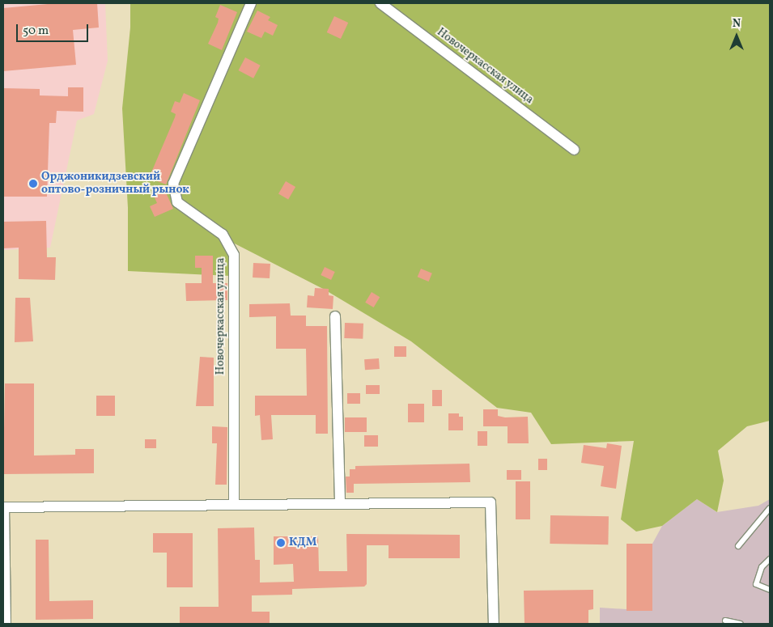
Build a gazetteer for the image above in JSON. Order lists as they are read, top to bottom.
{
  "streets": {
    "street": ["Новочеркасская улица"]
  },
  "places": ["Орджоникидзевский оптово-розничный рынок", "КДМ"],
  "scale_bar": "50 m",
  "north": "top"
}
